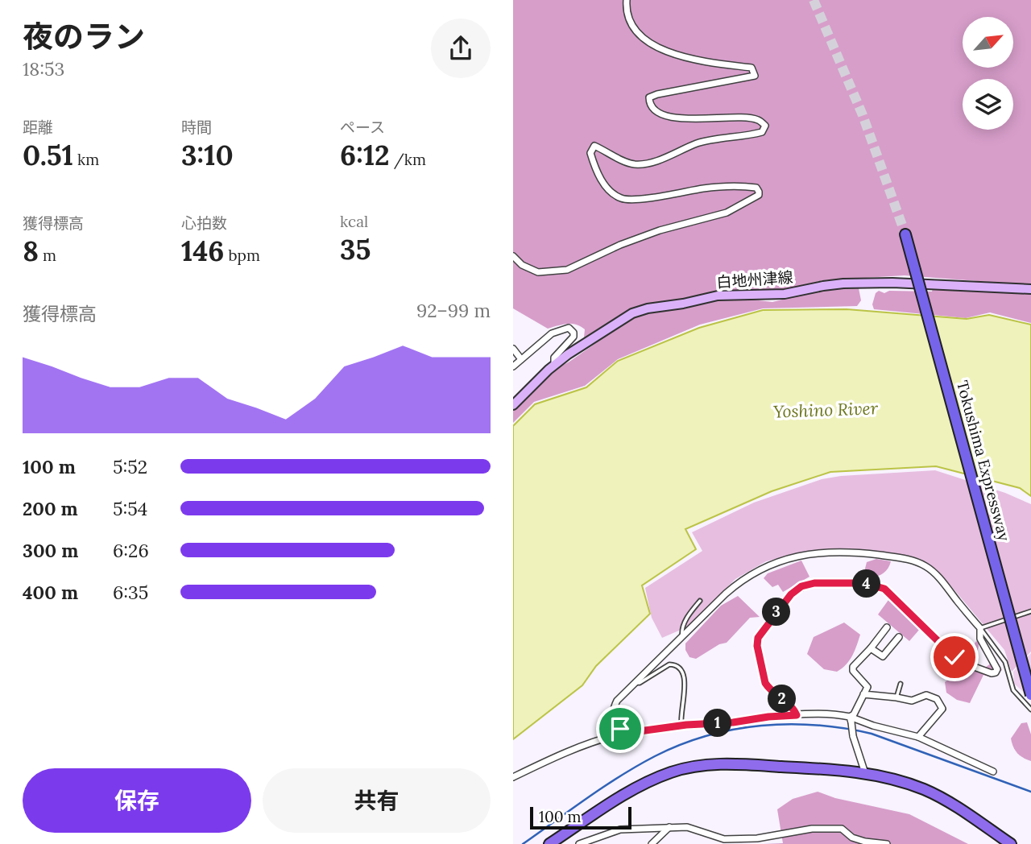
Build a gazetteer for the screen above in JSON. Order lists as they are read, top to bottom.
{
  "streets": {
    "highway": ["Tokushima Expressway"],
    "main road": ["白地州津線"]
  },
  "water": ["Yoshino River"],
  "scale_bar": "100 m",
  "north": "top right",
  "page": {
    "heading": ["夜のラン", "18:53"],
    "stats": [
      ["距離", "0.51 km"],
      ["時間", "3:10"],
      ["ペース", "6:12 /km"],
      ["獲得標高", "8 m"],
      ["心拍数", "146 bpm"],
      ["kcal", "35"]
    ],
    "chart": ["獲得標高", "92–99 m"],
    "list": [
      {
        "name": "100 m",
        "note": "5:52"
      },
      {
        "name": "200 m",
        "note": "5:54"
      },
      {
        "name": "300 m",
        "note": "6:26"
      },
      {
        "name": "400 m",
        "note": "6:35"
      }
    ],
    "pins": [
      "4",
      "3",
      "2",
      "1"
    ],
    "buttons": ["保存", "共有"],
    "scale": "100 m"
  }
}
